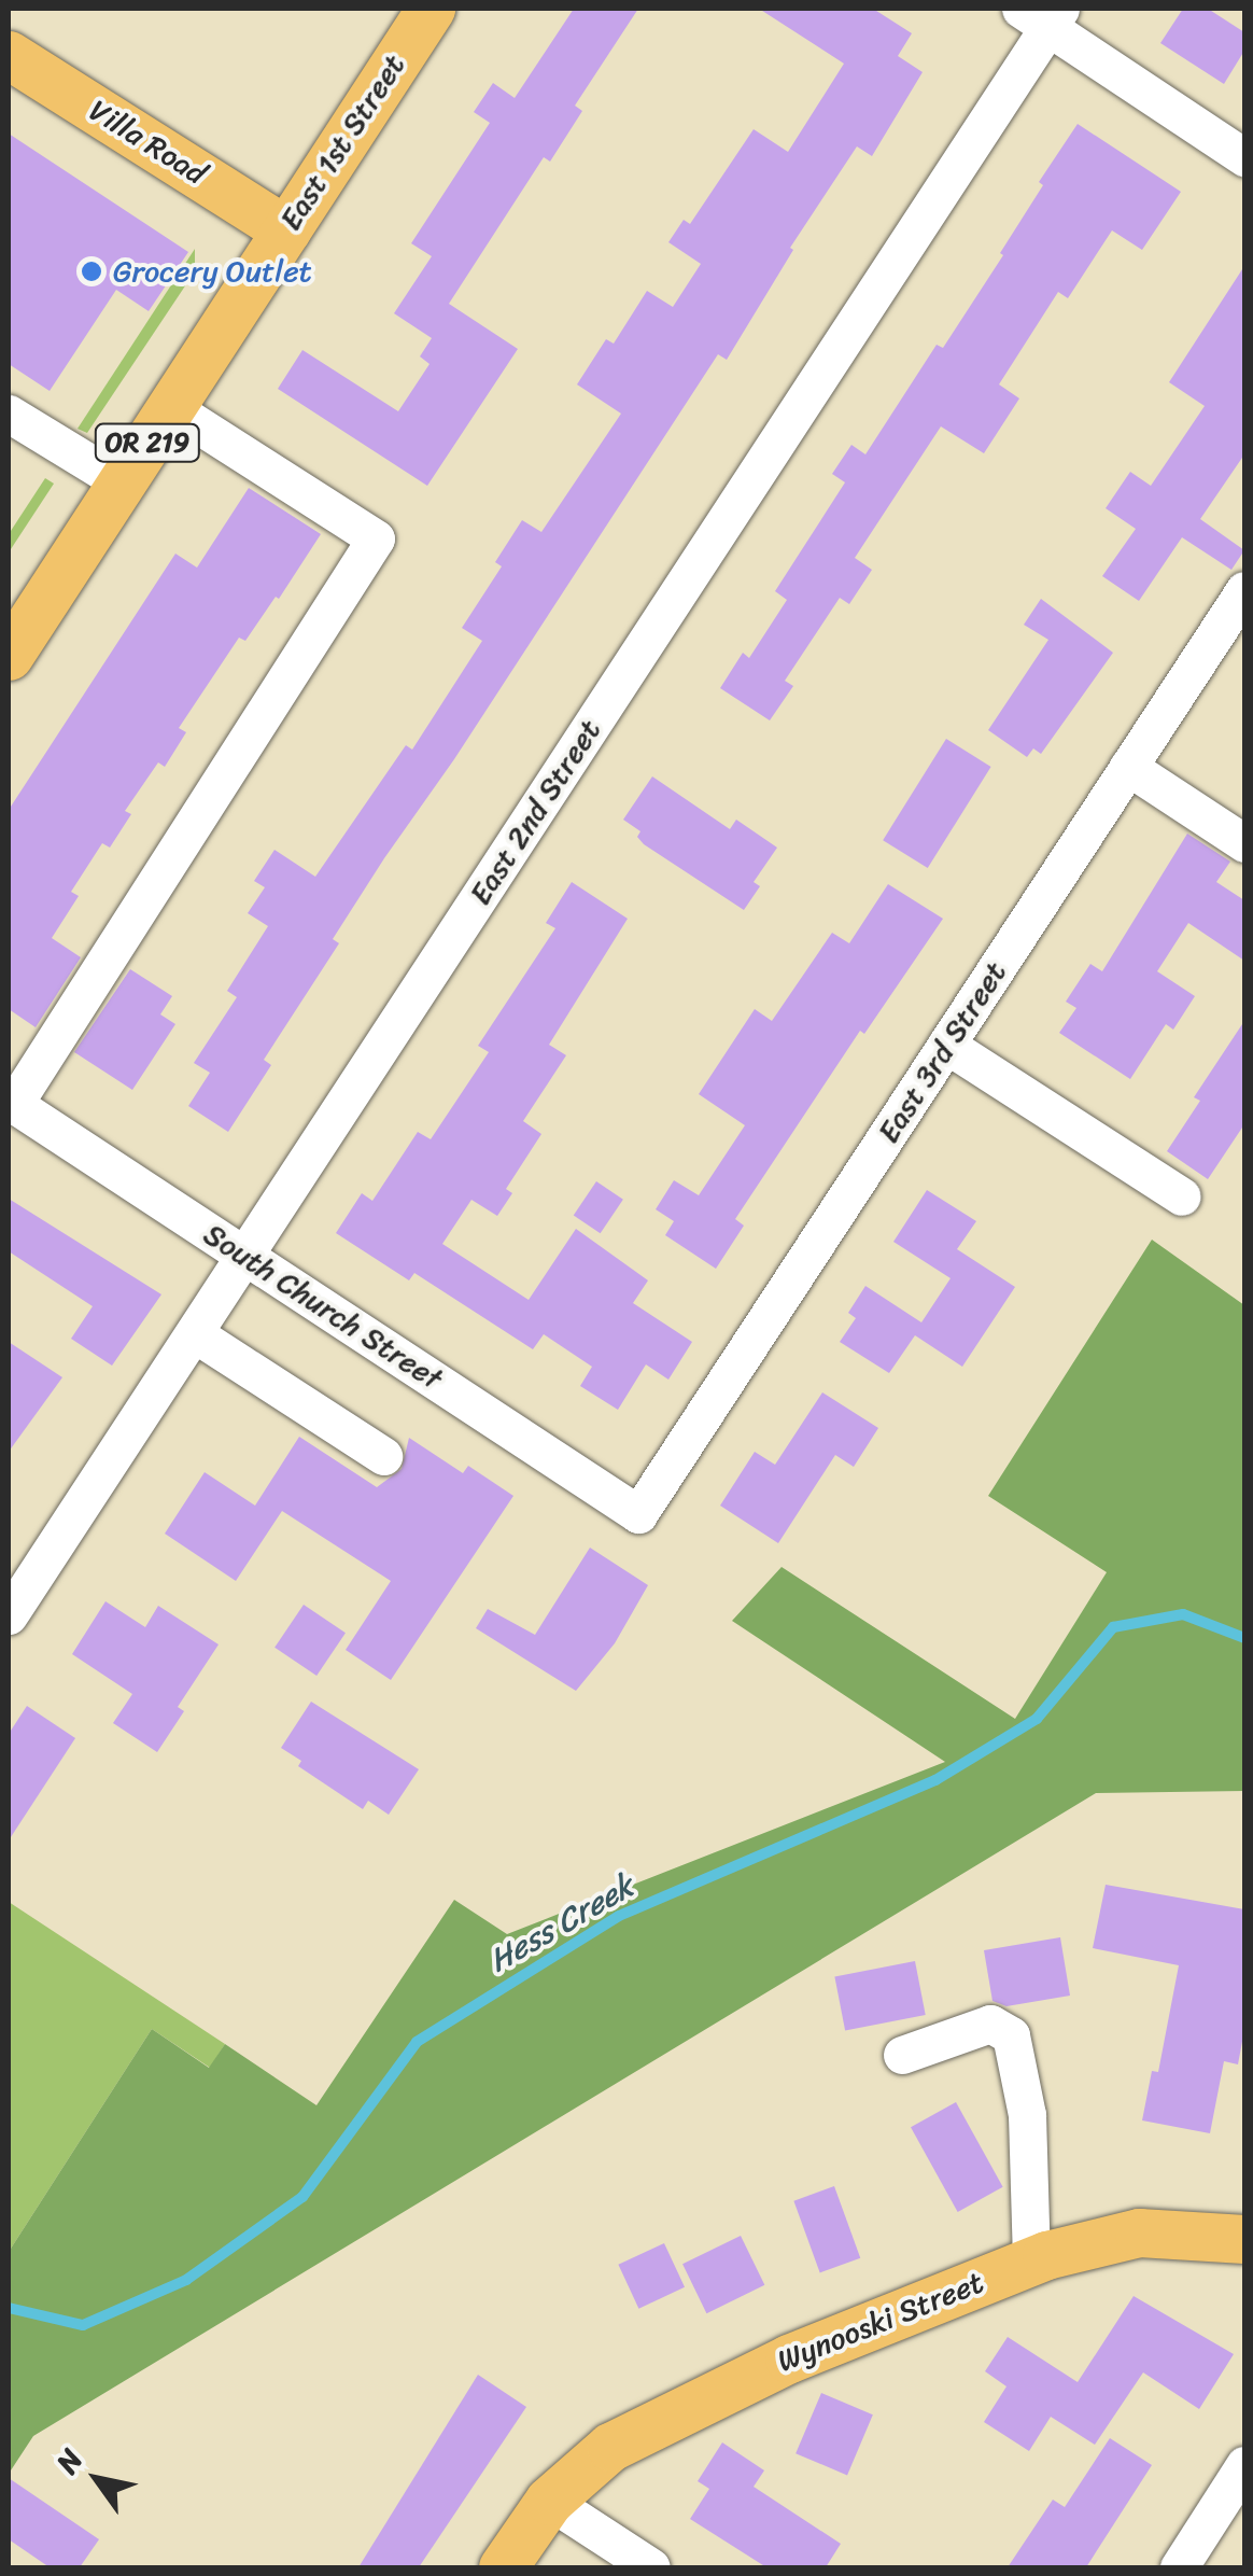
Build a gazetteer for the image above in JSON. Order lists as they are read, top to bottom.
{
  "streets": {
    "main road": [
      "Villa Road",
      "East 1st Street",
      "OR 219",
      "Wynooski Street"
    ],
    "street": ["East 2nd Street", "East 3rd Street", "South Church Street"]
  },
  "crossings": [
    ["Villa Road", "East 1st Street"],
    ["East 2nd Street", "South Church Street"],
    ["East 3rd Street", "South Church Street"]
  ],
  "water": ["Hess Creek"],
  "places": ["Grocery Outlet"],
  "north": "top left"
}
